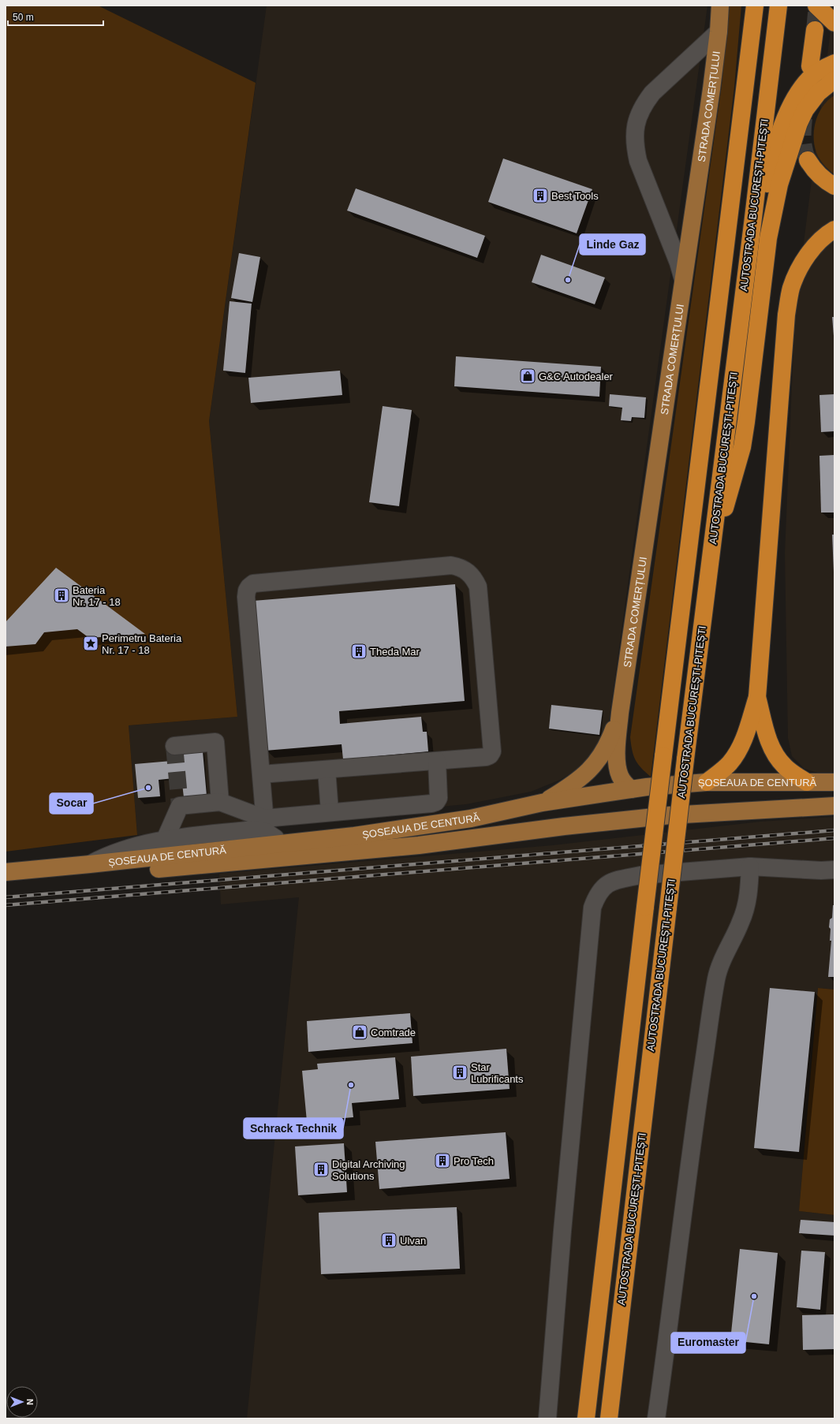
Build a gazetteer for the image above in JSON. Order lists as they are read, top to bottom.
{
  "streets": {
    "highway": ["AUTOSTRADA BUCUREȘTI-PITEȘTI"],
    "main road": ["STRADA COMERȚULUI", "ȘOSEAUA DE CENTURĂ"]
  },
  "places": {
    "building": [
      "Best Tools",
      "Bateria Nr. 17 - 18",
      "Theda Mar",
      "Star Lubrificants",
      "Pro Tech",
      "Digital Archiving Solutions",
      "Ulvan"
    ],
    "other": [
      "Linde Gaz",
      "Socar",
      "Schrack Technik",
      "Euromaster"
    ],
    "shop": ["G&C Autodealer", "Comtrade"],
    "place": ["Perimetru Bateria Nr. 17 - 18"]
  },
  "scale_bar": "50 m",
  "north": "right"
}
